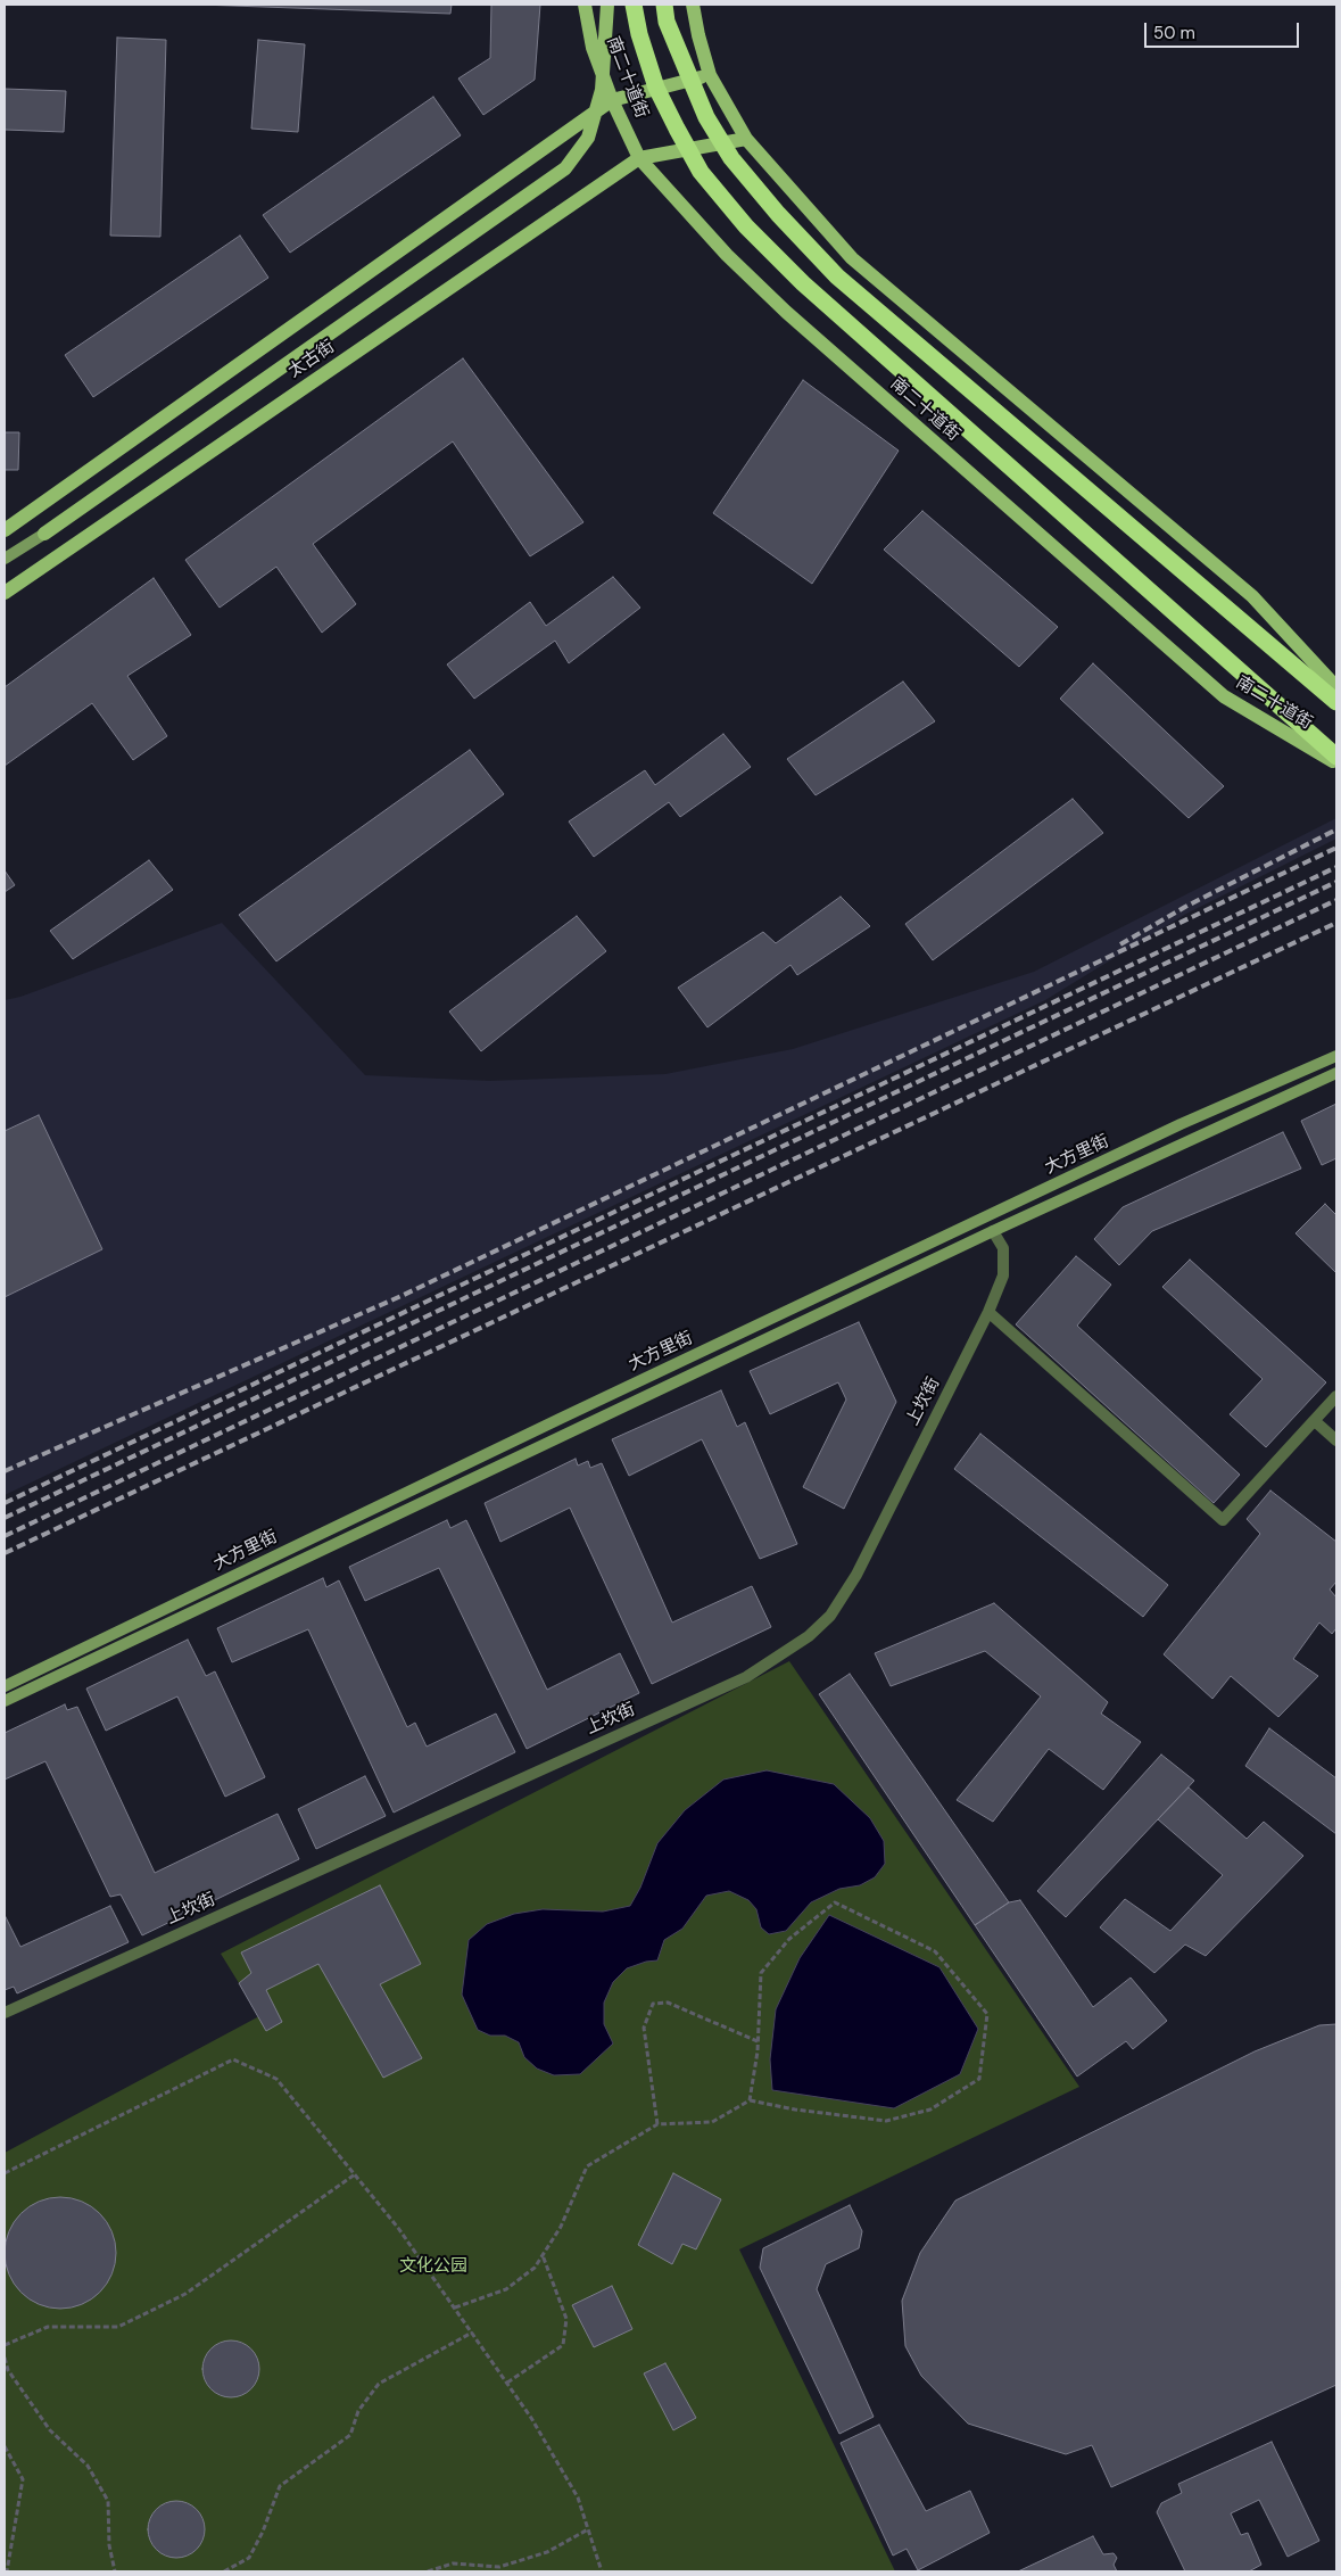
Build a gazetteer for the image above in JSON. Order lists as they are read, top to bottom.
{
  "streets": {
    "main road": ["南二十道街", "太古街", "大方里街"],
    "street": ["上坎街"]
  },
  "crossings": [
    ["南二十道街", "太古街"],
    ["大方里街", "上坎街"]
  ],
  "parks": ["文化公园"],
  "scale_bar": "50 m"
}
